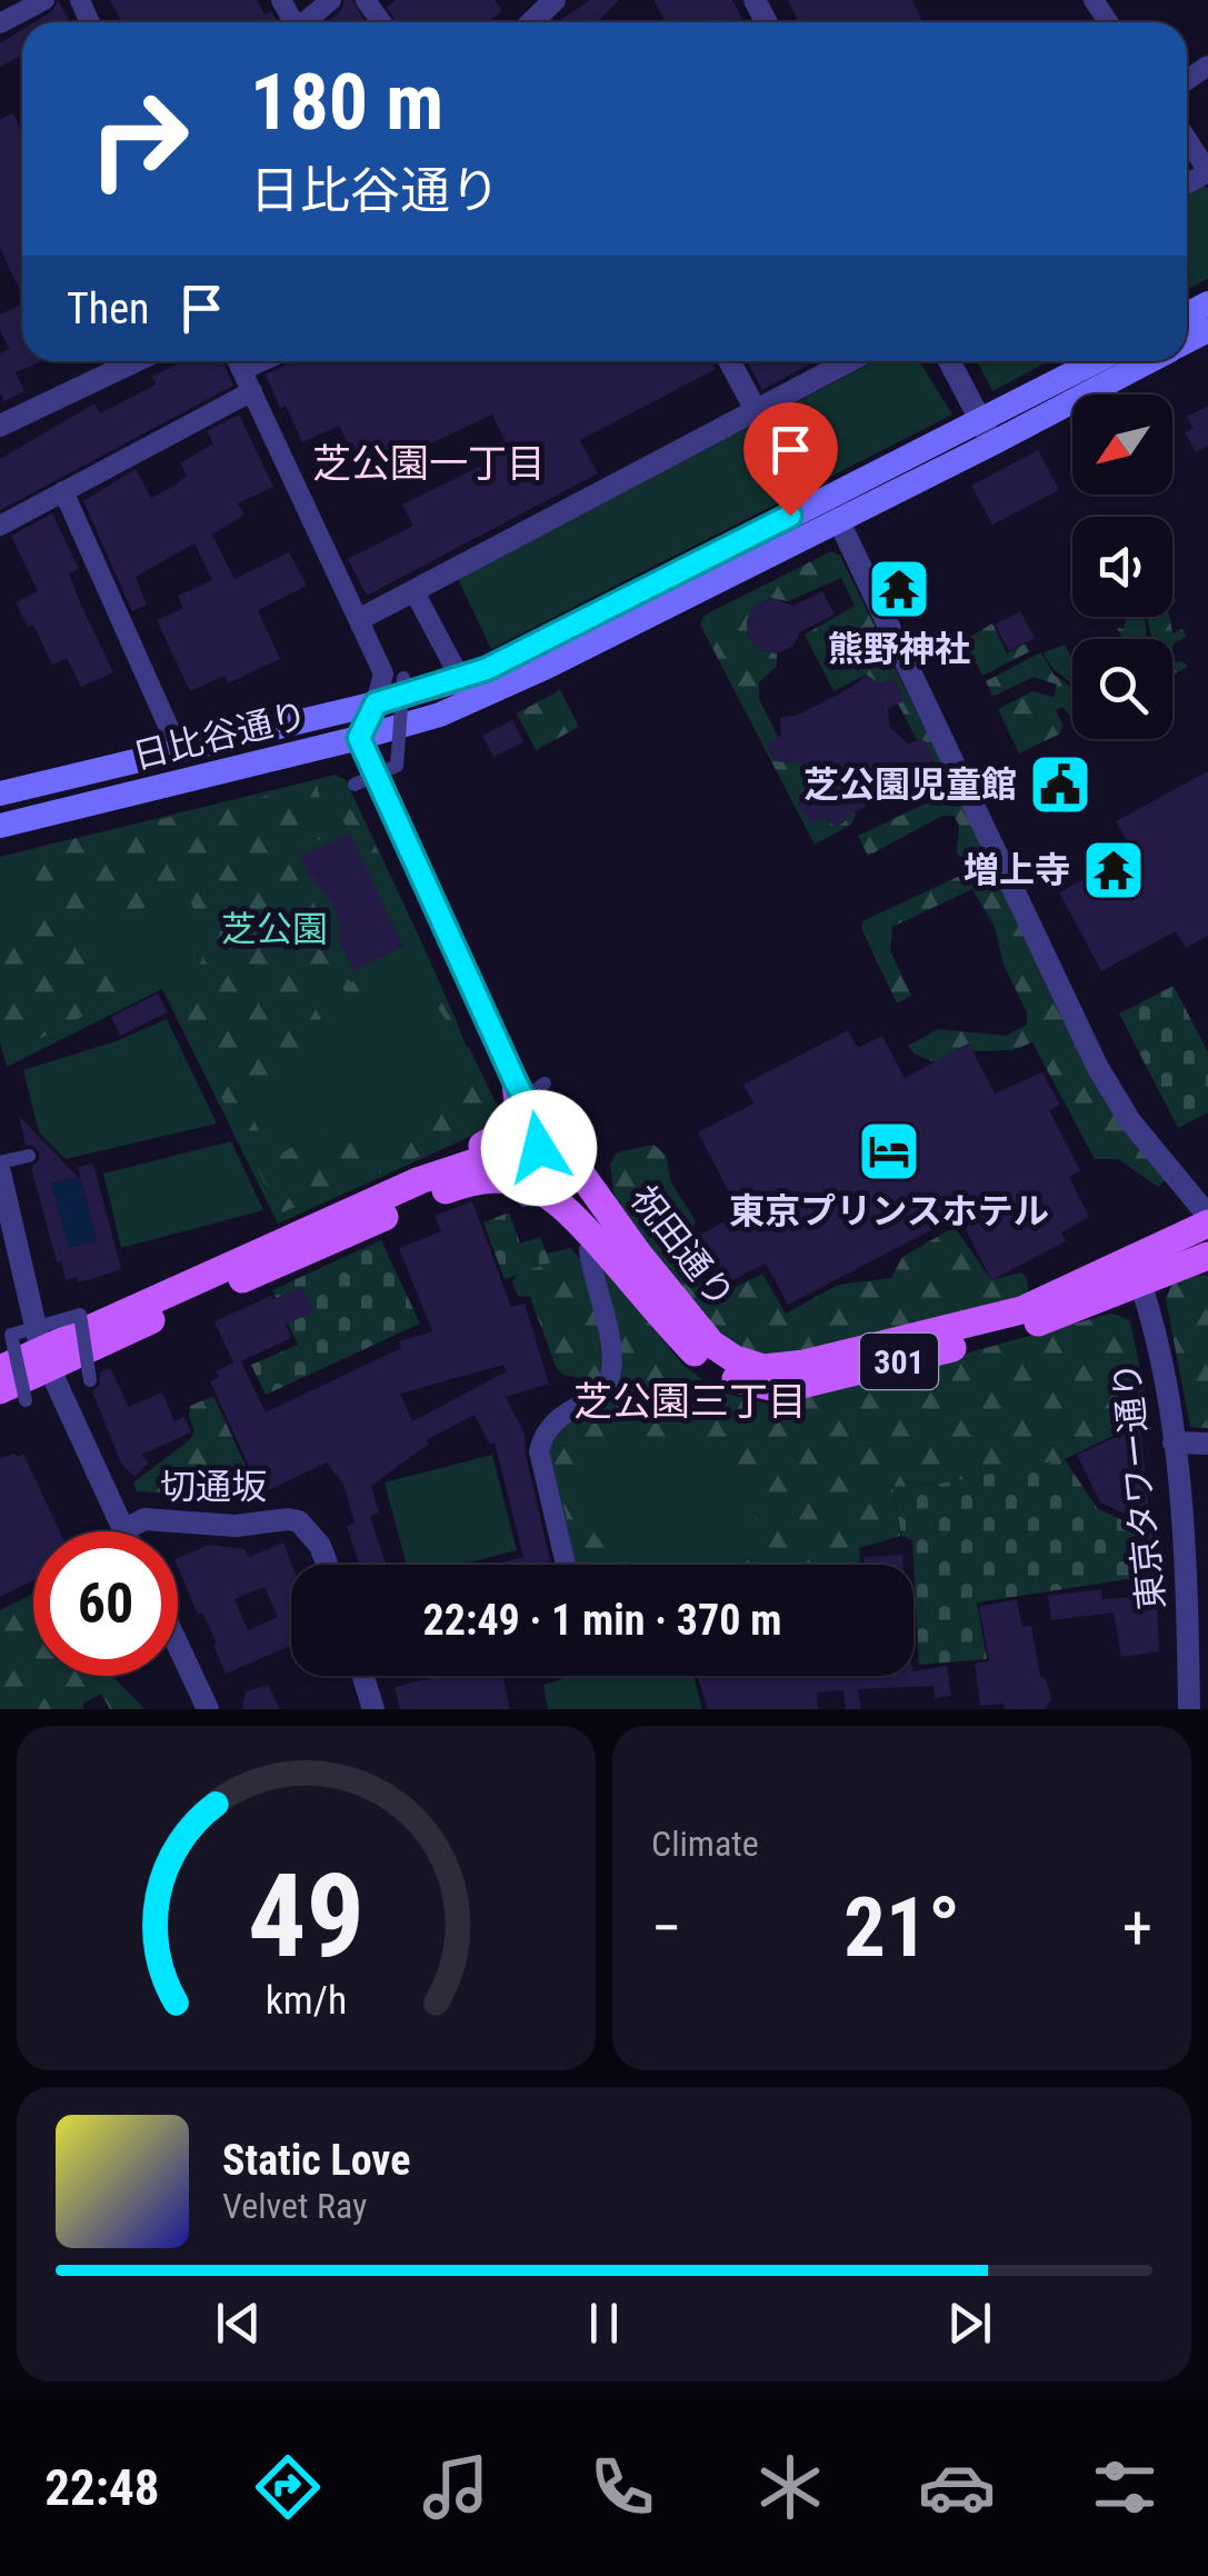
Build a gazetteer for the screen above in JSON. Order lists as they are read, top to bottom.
{
  "streets": {
    "main road": ["日比谷通り", "祝田通り", "301"],
    "street": ["東京タワー通り", "切通坂"]
  },
  "crossings": [
    ["祝田通り", "東京タワー通り"]
  ],
  "districts": ["芝公園一丁目", "芝公園三丁目"],
  "parks": ["芝公園"],
  "places": {
    "temple": ["熊野神社", "増上寺"],
    "public building": ["芝公園児童館"],
    "hotel": ["東京プリンスホテル"]
  },
  "north": "bottom left",
  "page": {
    "turn": ["180 m", "日比谷通り"],
    "then": "Then",
    "limit": "60",
    "trip": "22:49 · 1 min · 370 m",
    "tile": "Climate",
    "heat": ["−", "21°", "+"],
    "song": ["Static Love", "Velvet Ray"],
    "tabs": "22:48",
    "gauge": ["49", "km/h"]
  }
}
